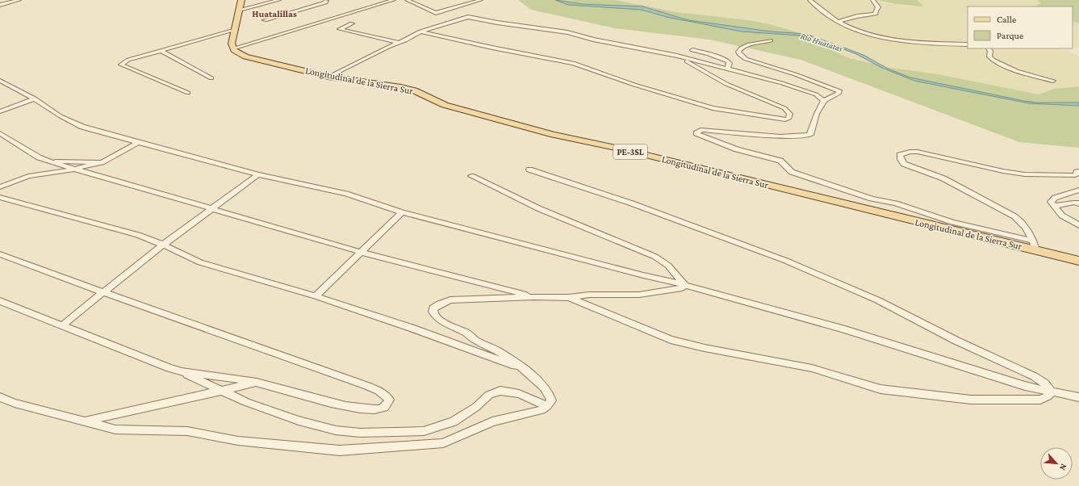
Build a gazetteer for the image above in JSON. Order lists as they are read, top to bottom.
{
  "streets": {
    "main road": ["Longitudinal de la Sierra Sur", "PE-3SL"]
  },
  "districts": ["Huatalillas"],
  "water": ["Rio Huatatas"],
  "legend": ["Calle", "Parque"],
  "north": "bottom right"
}
